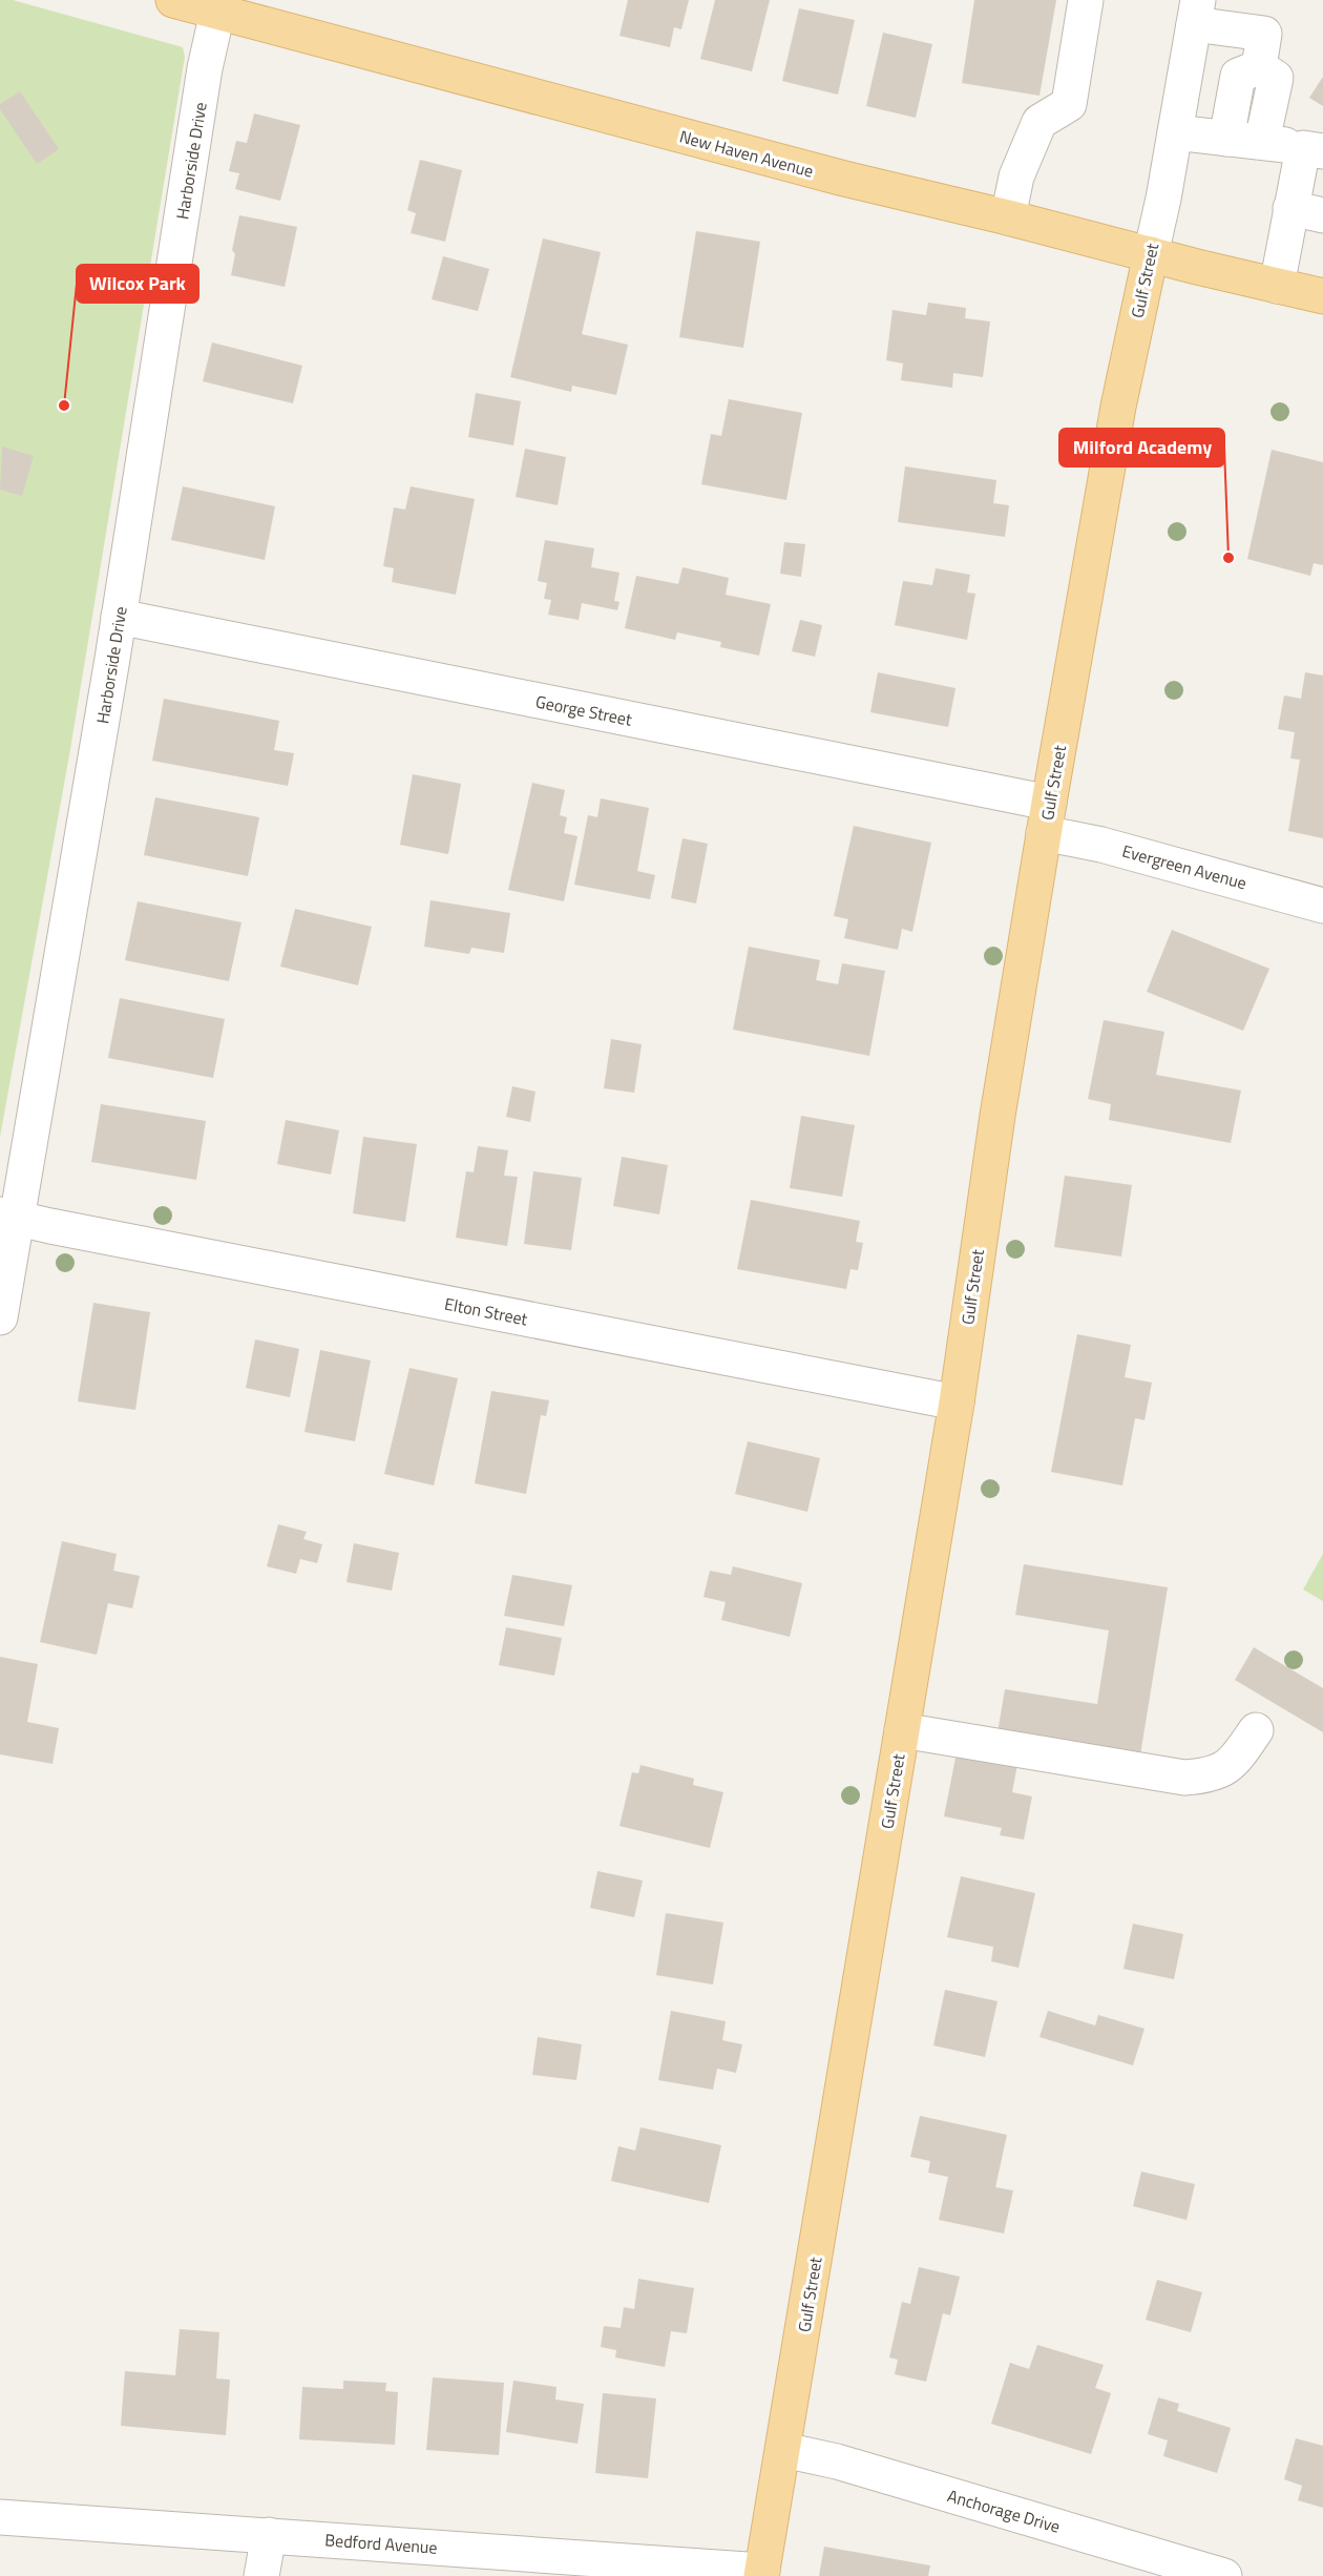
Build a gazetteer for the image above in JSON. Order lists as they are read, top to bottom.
{
  "streets": {
    "main road": ["New Haven Avenue", "Gulf Street"],
    "street": [
      "Harborside Drive",
      "George Street",
      "Evergreen Avenue",
      "Elton Street",
      "Anchorage Drive",
      "Bedford Avenue"
    ]
  },
  "crossings": [
    ["New Haven Avenue", "Harborside Drive"],
    ["New Haven Avenue", "Gulf Street"],
    ["Harborside Drive", "George Street"],
    ["Harborside Drive", "Elton Street"],
    ["Gulf Street", "George Street"],
    ["Gulf Street", "Evergreen Avenue"],
    ["Gulf Street", "Elton Street"],
    ["Gulf Street", "Anchorage Drive"],
    ["Gulf Street", "Bedford Avenue"],
    ["George Street", "Evergreen Avenue"]
  ],
  "places": ["Wilcox Park", "Milford Academy"]
}
